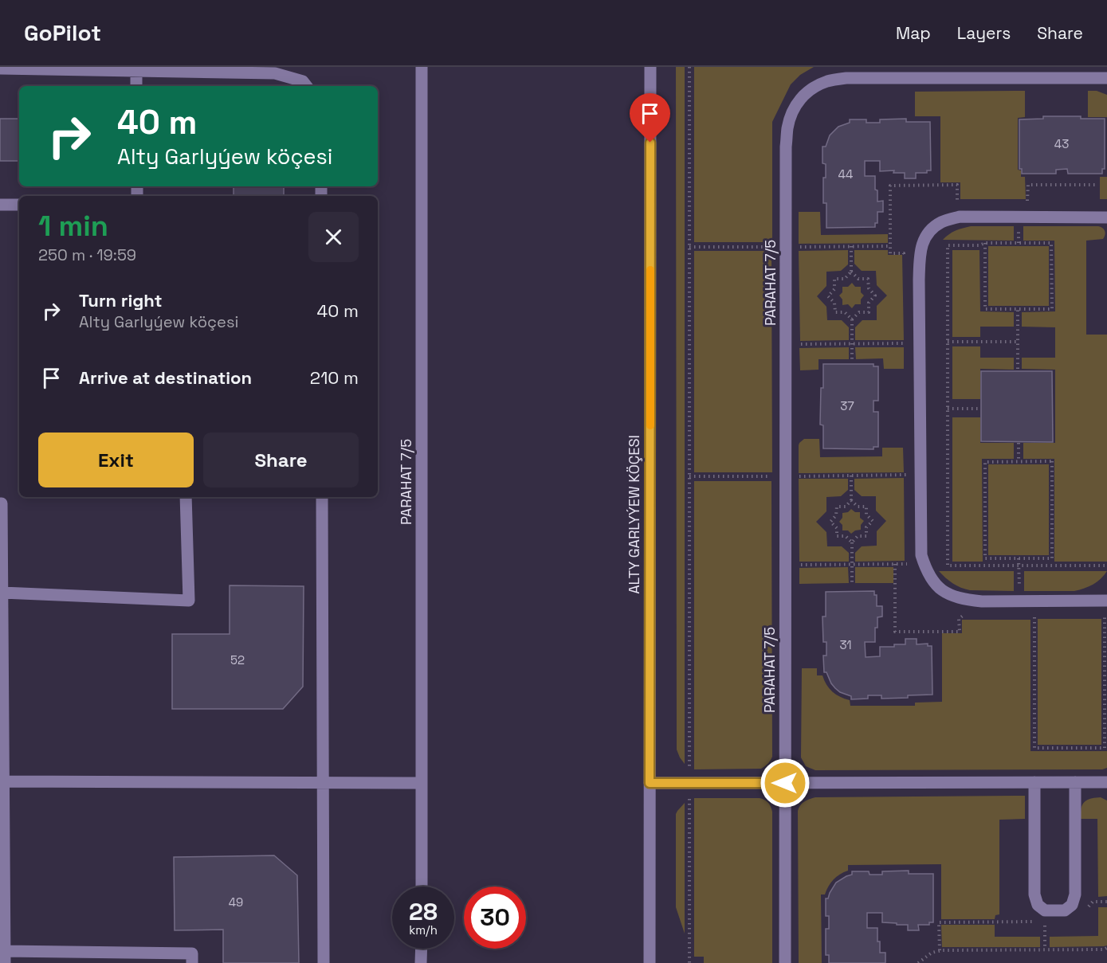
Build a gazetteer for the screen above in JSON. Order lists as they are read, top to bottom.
{
  "streets": {
    "street": ["PARAHAT 7/5", "ALTY GARLYÝEW KÖÇESI"]
  },
  "house_numbers": [
    "43",
    "44",
    "37",
    "31",
    "52",
    "49"
  ],
  "page": {
    "header": "GoPilot",
    "nav": ["Map", "Layers", "Share"],
    "turn": ["40 m", "Alty Garlyýew köçesi"],
    "heading": ["1 min", "250 m · 19:59"],
    "list": [
      {
        "name": "Turn right",
        "note": "Alty Garlyýew köçesi",
        "value": "40 m"
      },
      {
        "name": "Arrive at destination",
        "value": "210 m"
      }
    ],
    "buttons": ["Exit", "Share"],
    "speed": "28 km/h",
    "limit": "30"
  }
}
